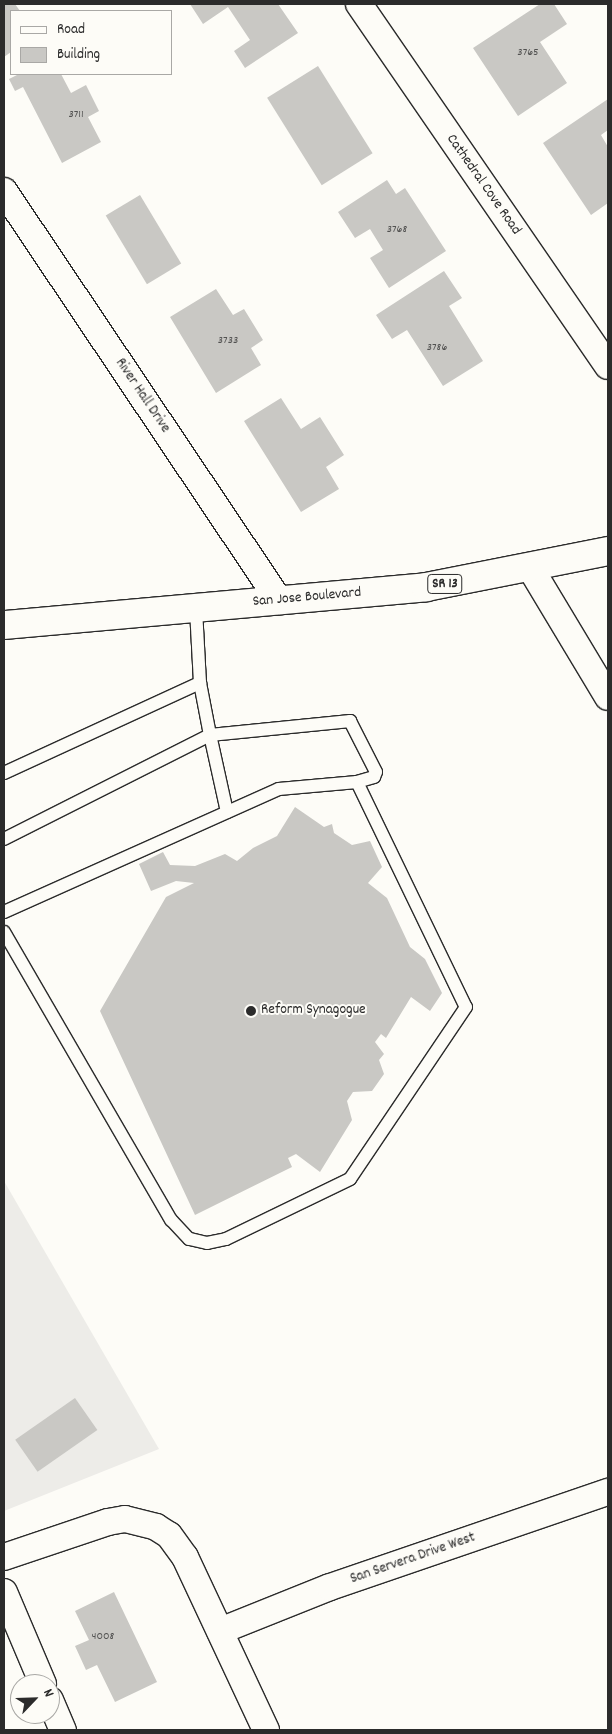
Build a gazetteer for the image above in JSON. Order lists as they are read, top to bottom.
{
  "streets": {
    "main road": ["SR 13", "San Jose Boulevard"],
    "street": ["Cathedral Cove Road", "River Hall Drive", "San Servera Drive West"]
  },
  "crossings": [
    ["River Hall Drive", "San Jose Boulevard"]
  ],
  "places": ["Reform Synagogue"],
  "house_numbers": [
    "3765",
    "3711",
    "3768",
    "3733",
    "3786",
    "4008"
  ],
  "legend": ["Road", "Building"],
  "north": "top right"
}
